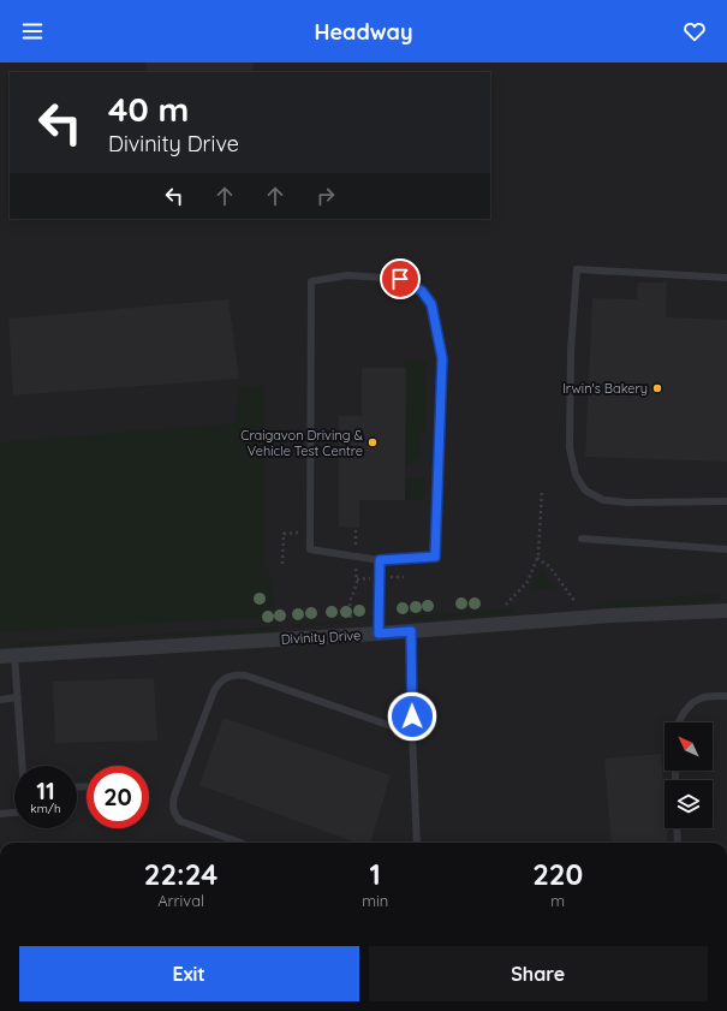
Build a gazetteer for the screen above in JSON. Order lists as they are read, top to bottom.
{
  "streets": {
    "street": ["Divinity Drive"]
  },
  "places": ["Irwin's Bakery", "Craigavon Driving & Vehicle Test Centre"],
  "north": "top left",
  "page": {
    "header": "Headway",
    "turn": ["40 m", "Divinity Drive"],
    "speed": "11 km/h",
    "limit": "20",
    "eta": [
      "22:24",
      "Arrival",
      "1",
      "min",
      "220",
      "m"
    ],
    "buttons": ["Exit", "Share"]
  }
}
